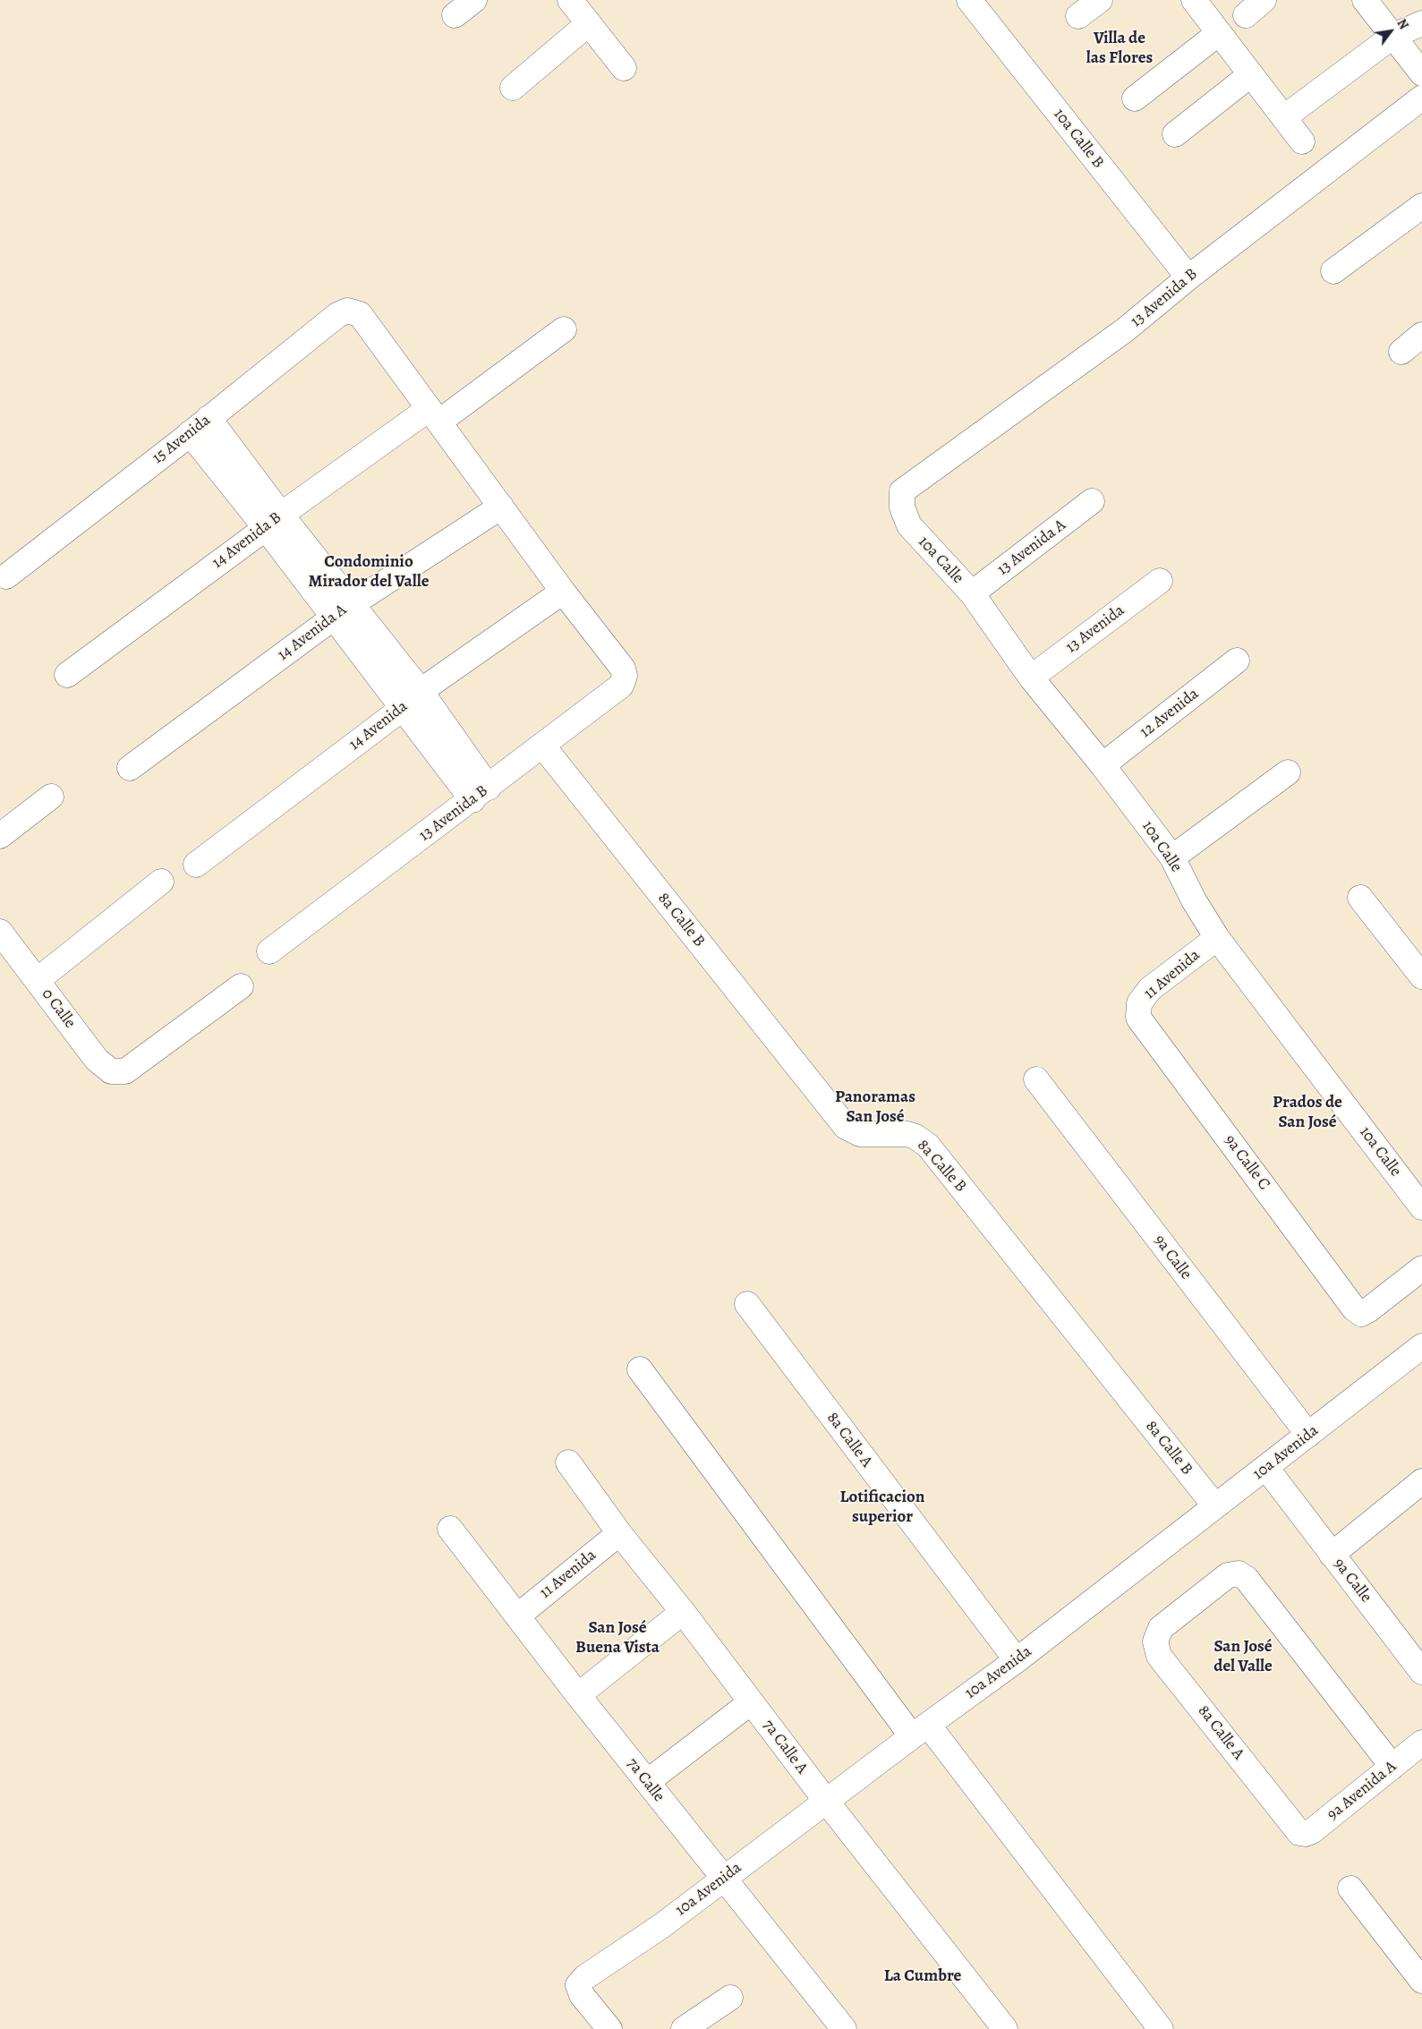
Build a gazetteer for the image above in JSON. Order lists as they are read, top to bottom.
{
  "streets": {
    "street": [
      "10a Calle B",
      "13 Avenida B",
      "15 Avenida",
      "14 Avenida B",
      "13 Avenida A",
      "10a Calle",
      "13 Avenida",
      "14 Avenida A",
      "12 Avenida",
      "14 Avenida",
      "8a Calle B",
      "11 Avenida",
      "0 Calle",
      "9a Calle C",
      "9a Calle",
      "8a Calle A",
      "10a Avenida",
      "7a Calle A",
      "7a Calle",
      "9a Avenida A"
    ]
  },
  "crossings": [
    ["10a Calle B", "13 Avenida B"],
    ["13 Avenida B", "10a Calle"],
    ["13 Avenida B", "14 Avenida"],
    ["13 Avenida B", "8a Calle B"],
    ["15 Avenida", "14 Avenida B"],
    ["13 Avenida A", "10a Calle"],
    ["10a Calle", "13 Avenida"],
    ["10a Calle", "12 Avenida"],
    ["10a Calle", "11 Avenida"],
    ["8a Calle B", "10a Avenida"],
    ["11 Avenida", "9a Calle C"],
    ["11 Avenida", "7a Calle A"],
    ["11 Avenida", "7a Calle"],
    ["9a Calle", "10a Avenida"],
    ["8a Calle A", "10a Avenida"],
    ["8a Calle A", "9a Avenida A"],
    ["10a Avenida", "7a Calle A"],
    ["10a Avenida", "7a Calle"]
  ],
  "districts": [
    "Villa de las Flores",
    "Condominio Mirador del Valle",
    "Panoramas San José",
    "Prados de San José",
    "Lotificacion superior",
    "San José Buena Vista",
    "San José del Valle",
    "La Cumbre"
  ],
  "north": "top right"
}
